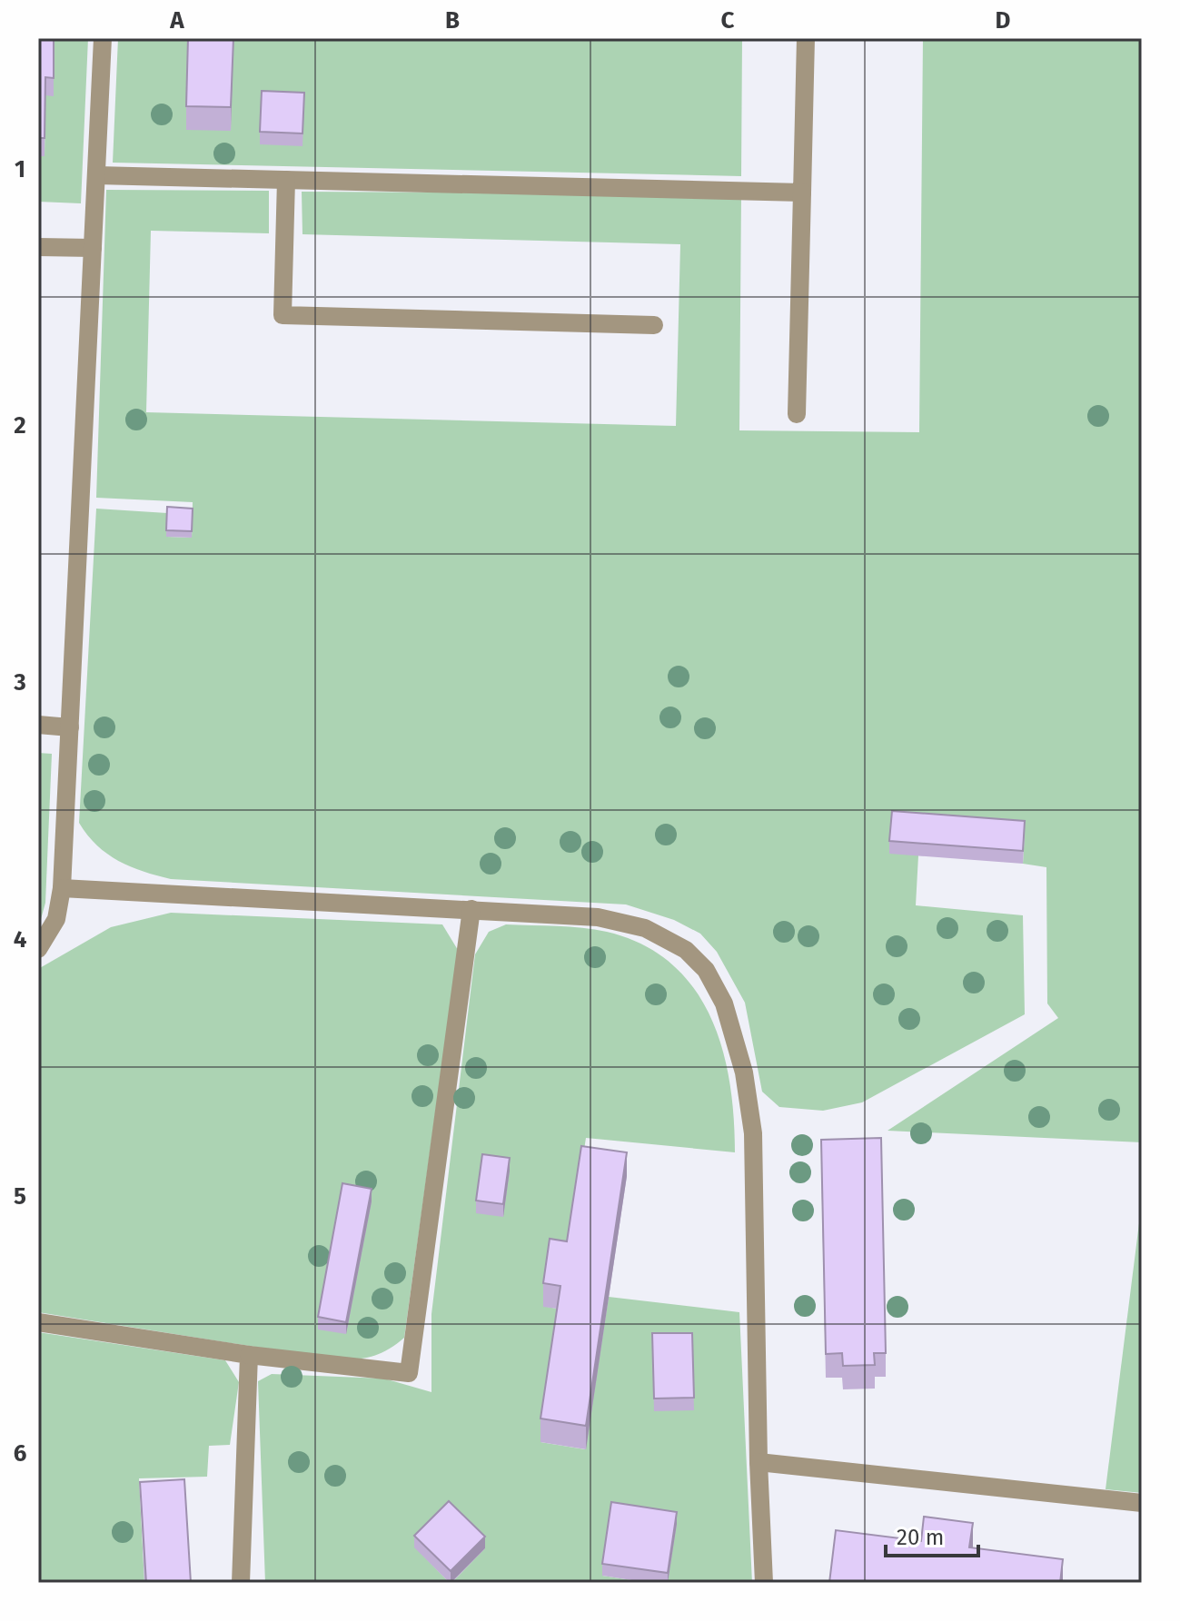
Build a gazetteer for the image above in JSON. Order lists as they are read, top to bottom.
{
  "scale_bar": "20 m",
  "grid": {
    "columns": [
      "A",
      "B",
      "C",
      "D"
    ],
    "rows": [
      "1",
      "2",
      "3",
      "4",
      "5",
      "6"
    ]
  }
}
